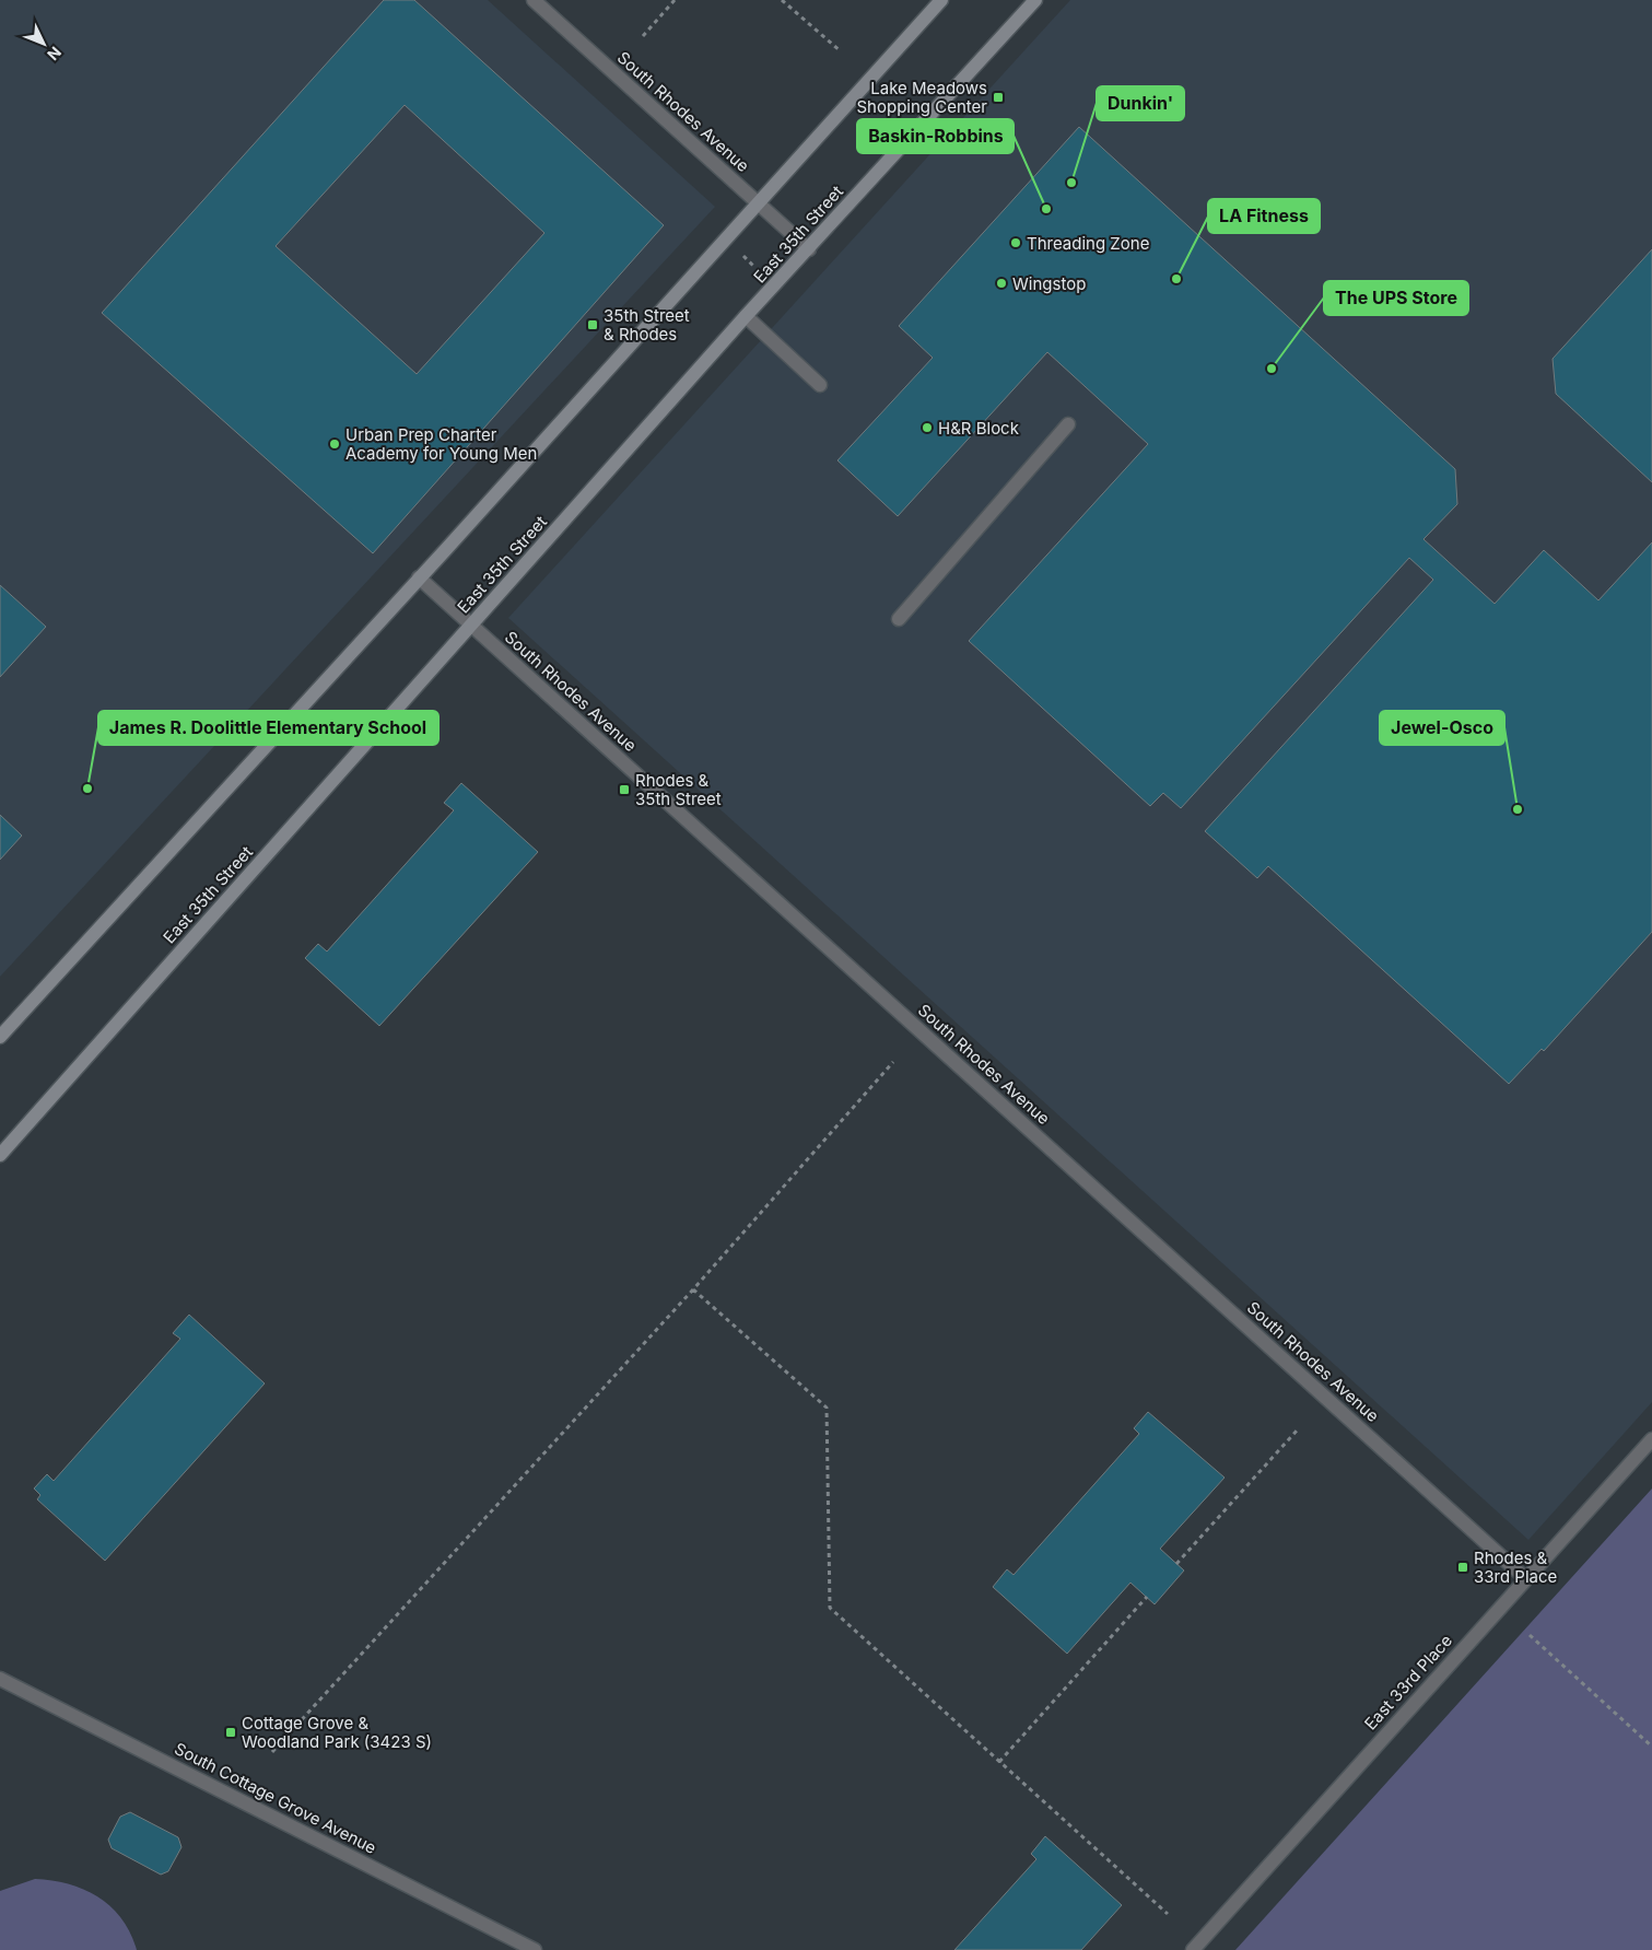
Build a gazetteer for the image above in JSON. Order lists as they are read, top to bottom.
{
  "streets": {
    "main road": ["East 35th Street"],
    "street": ["South Rhodes Avenue", "East 33rd Place", "South Cottage Grove Avenue"]
  },
  "crossings": [
    ["South Rhodes Avenue", "East 35th Street"],
    ["South Rhodes Avenue", "East 33rd Place"]
  ],
  "places": {
    "transit": [
      "Lake Meadows Shopping Center",
      "35th Street & Rhodes",
      "Rhodes & 35th Street",
      "Rhodes & 33rd Place",
      "Cottage Grove & Woodland Park (3423 S)"
    ],
    "other": [
      "Dunkin'",
      "Baskin-Robbins",
      "Threading Zone",
      "LA Fitness",
      "Wingstop",
      "The UPS Store",
      "H&R Block",
      "Urban Prep Charter Academy for Young Men",
      "James R. Doolittle Elementary School",
      "Jewel-Osco"
    ]
  },
  "north": "bottom right"
}
